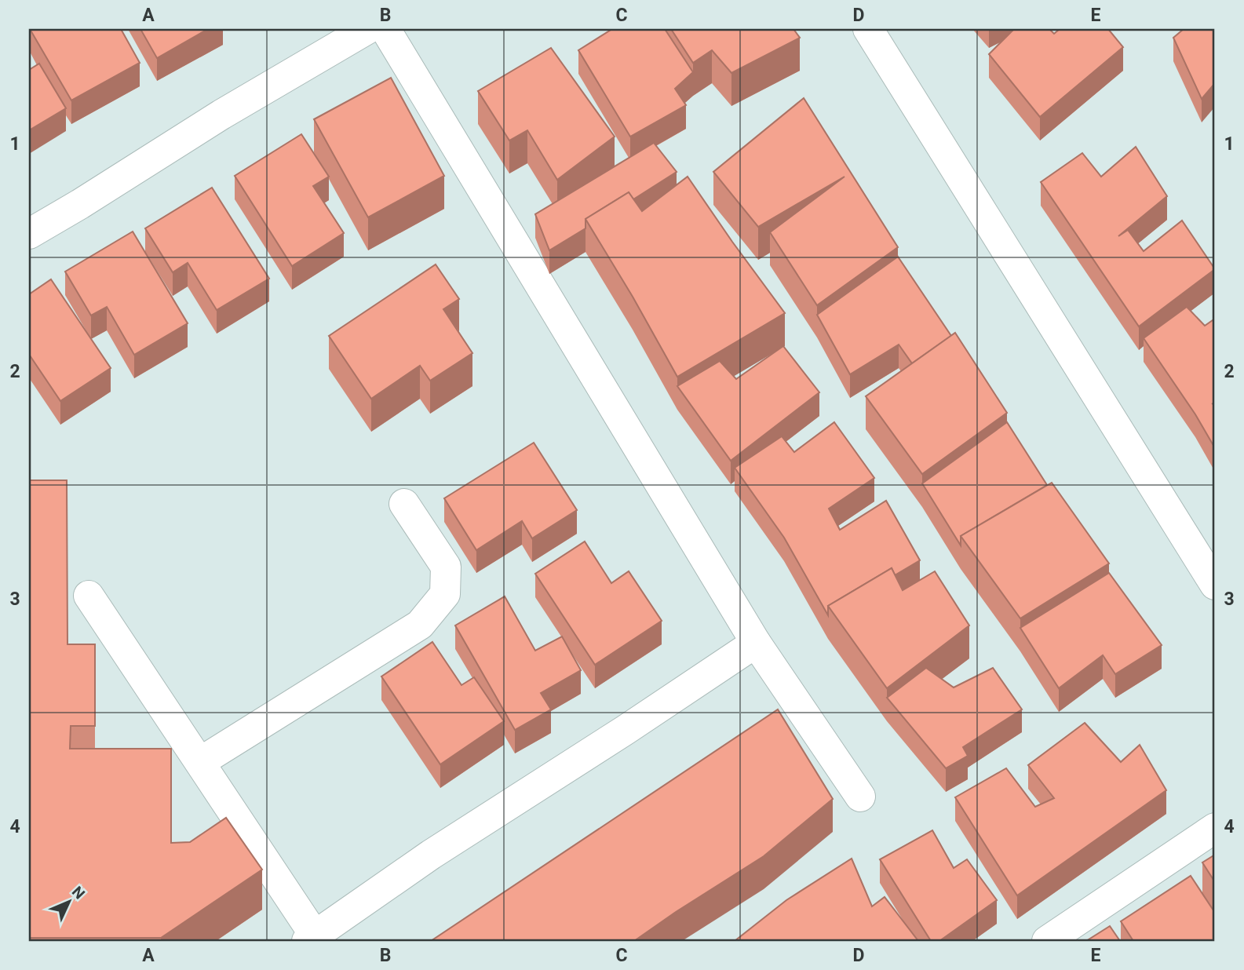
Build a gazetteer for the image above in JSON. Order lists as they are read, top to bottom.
{
  "north": "top right",
  "grid": {
    "columns": [
      "A",
      "B",
      "C",
      "D",
      "E"
    ],
    "rows": [
      "1",
      "2",
      "3",
      "4"
    ]
  }
}
